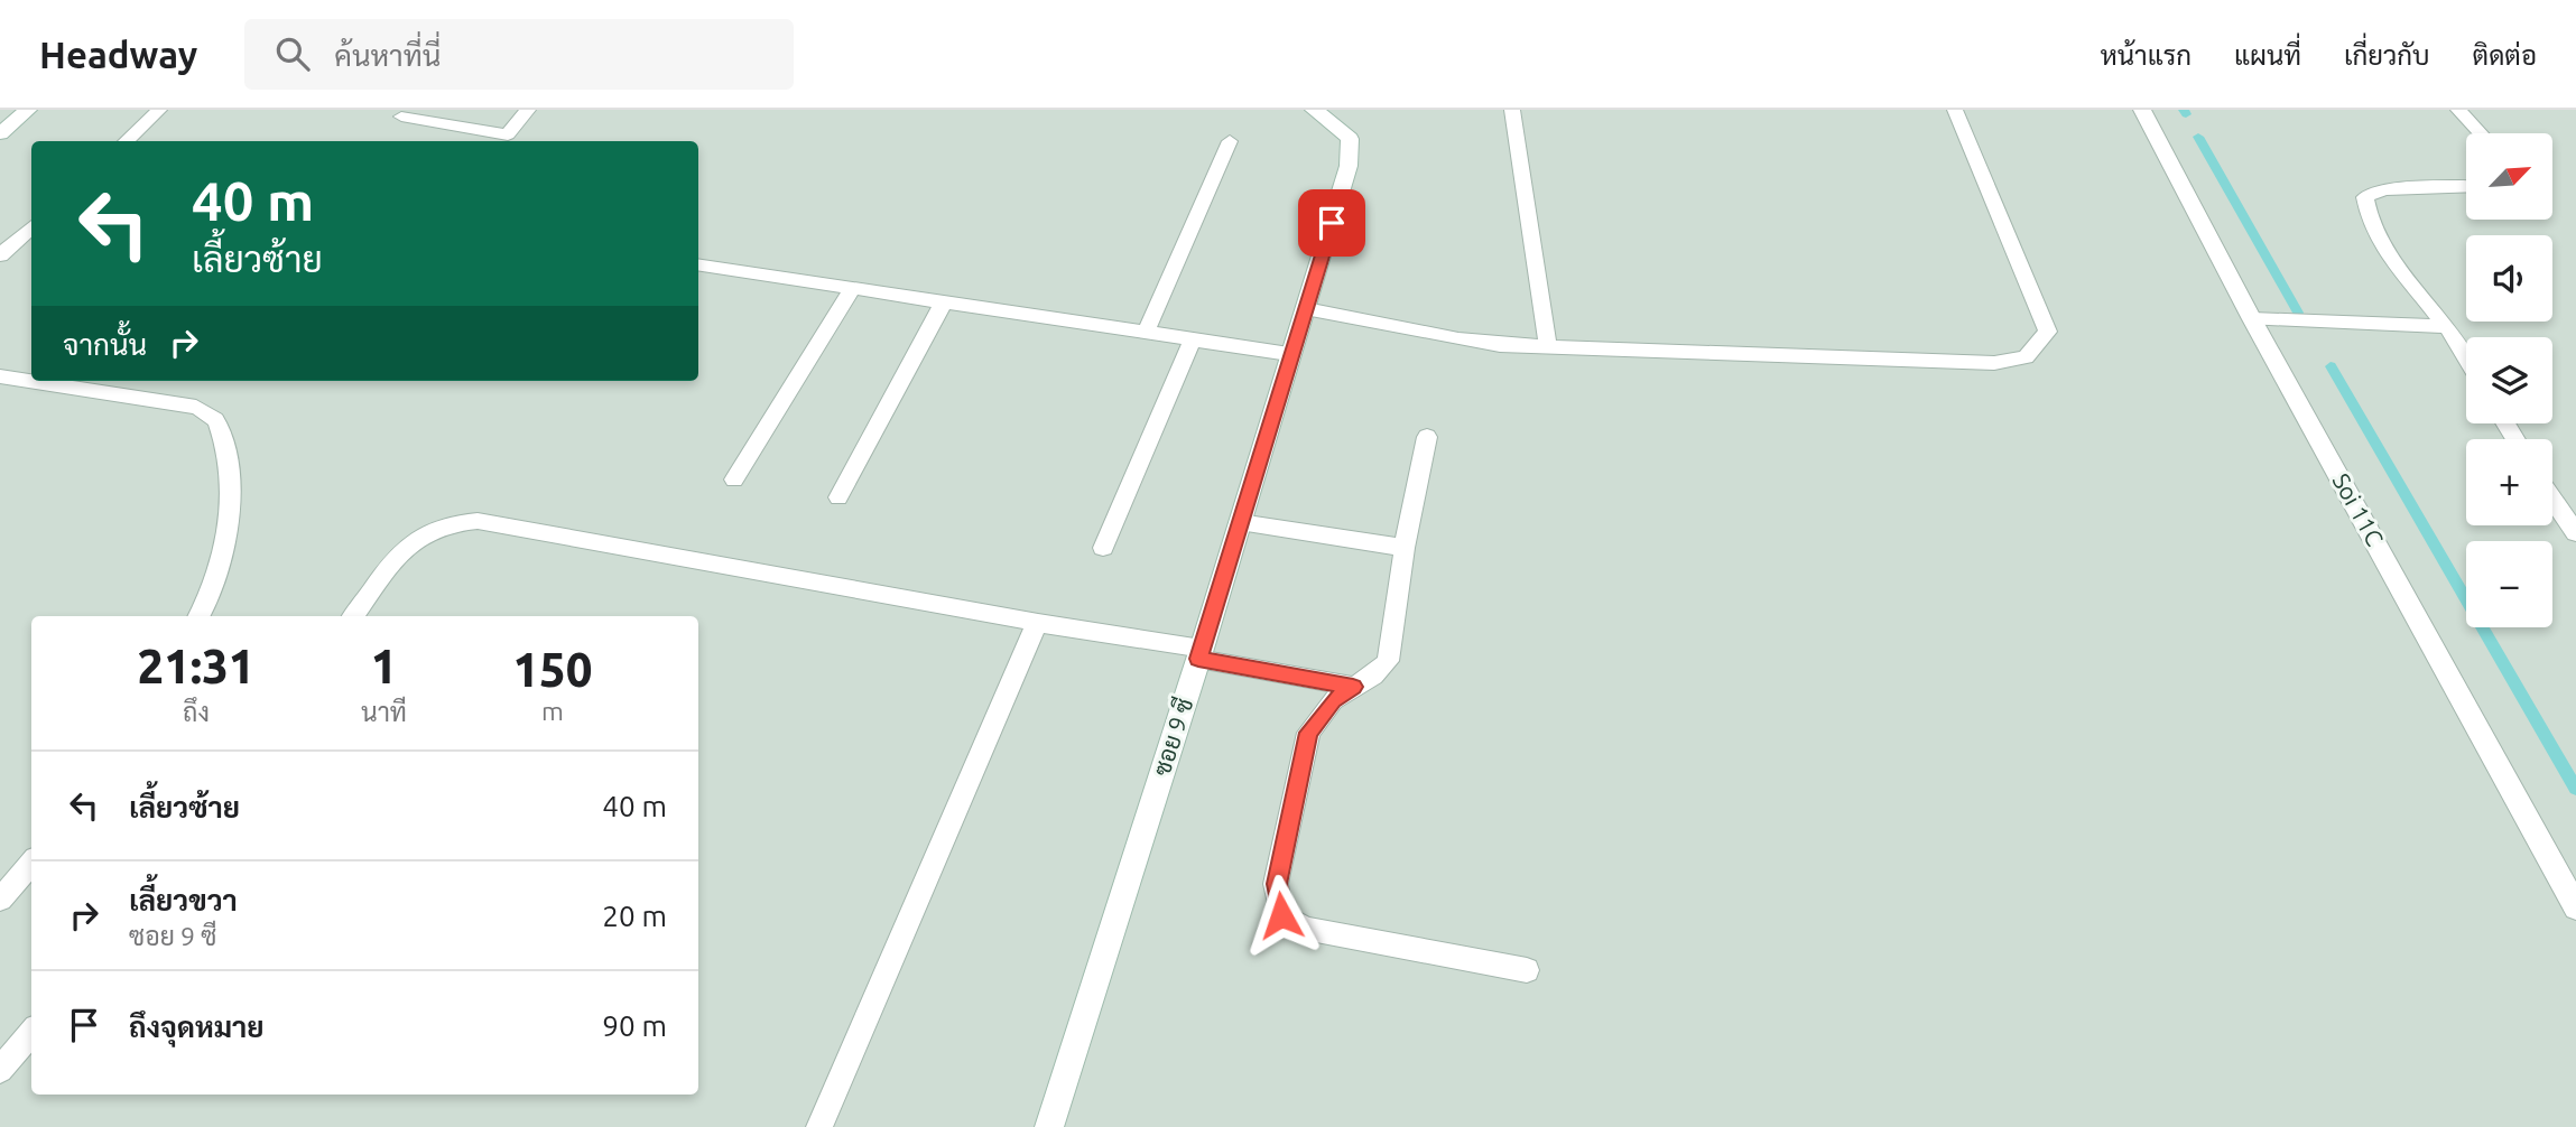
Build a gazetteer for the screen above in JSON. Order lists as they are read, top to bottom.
{
  "streets": {
    "street": ["Soi 11C", "ซอย 9 ซี"]
  },
  "north": "top right",
  "page": {
    "header": "Headway",
    "search": "ค้นหาที่นี่",
    "nav": [
      "หน้าแรก",
      "แผนที่",
      "เกี่ยวกับ",
      "ติดต่อ"
    ],
    "map_buttons": ["+", "−"],
    "turn": ["40 m", "เลี้ยวซ้าย"],
    "then": "จากนั้น",
    "eta": [
      "21:31",
      "ถึง",
      "1",
      "นาที",
      "150",
      "m"
    ],
    "list": [
      {
        "name": "เลี้ยวซ้าย",
        "value": "40 m"
      },
      {
        "name": "เลี้ยวขวา",
        "note": "ซอย 9 ซี",
        "value": "20 m"
      },
      {
        "name": "ถึงจุดหมาย",
        "value": "90 m"
      }
    ]
  }
}
